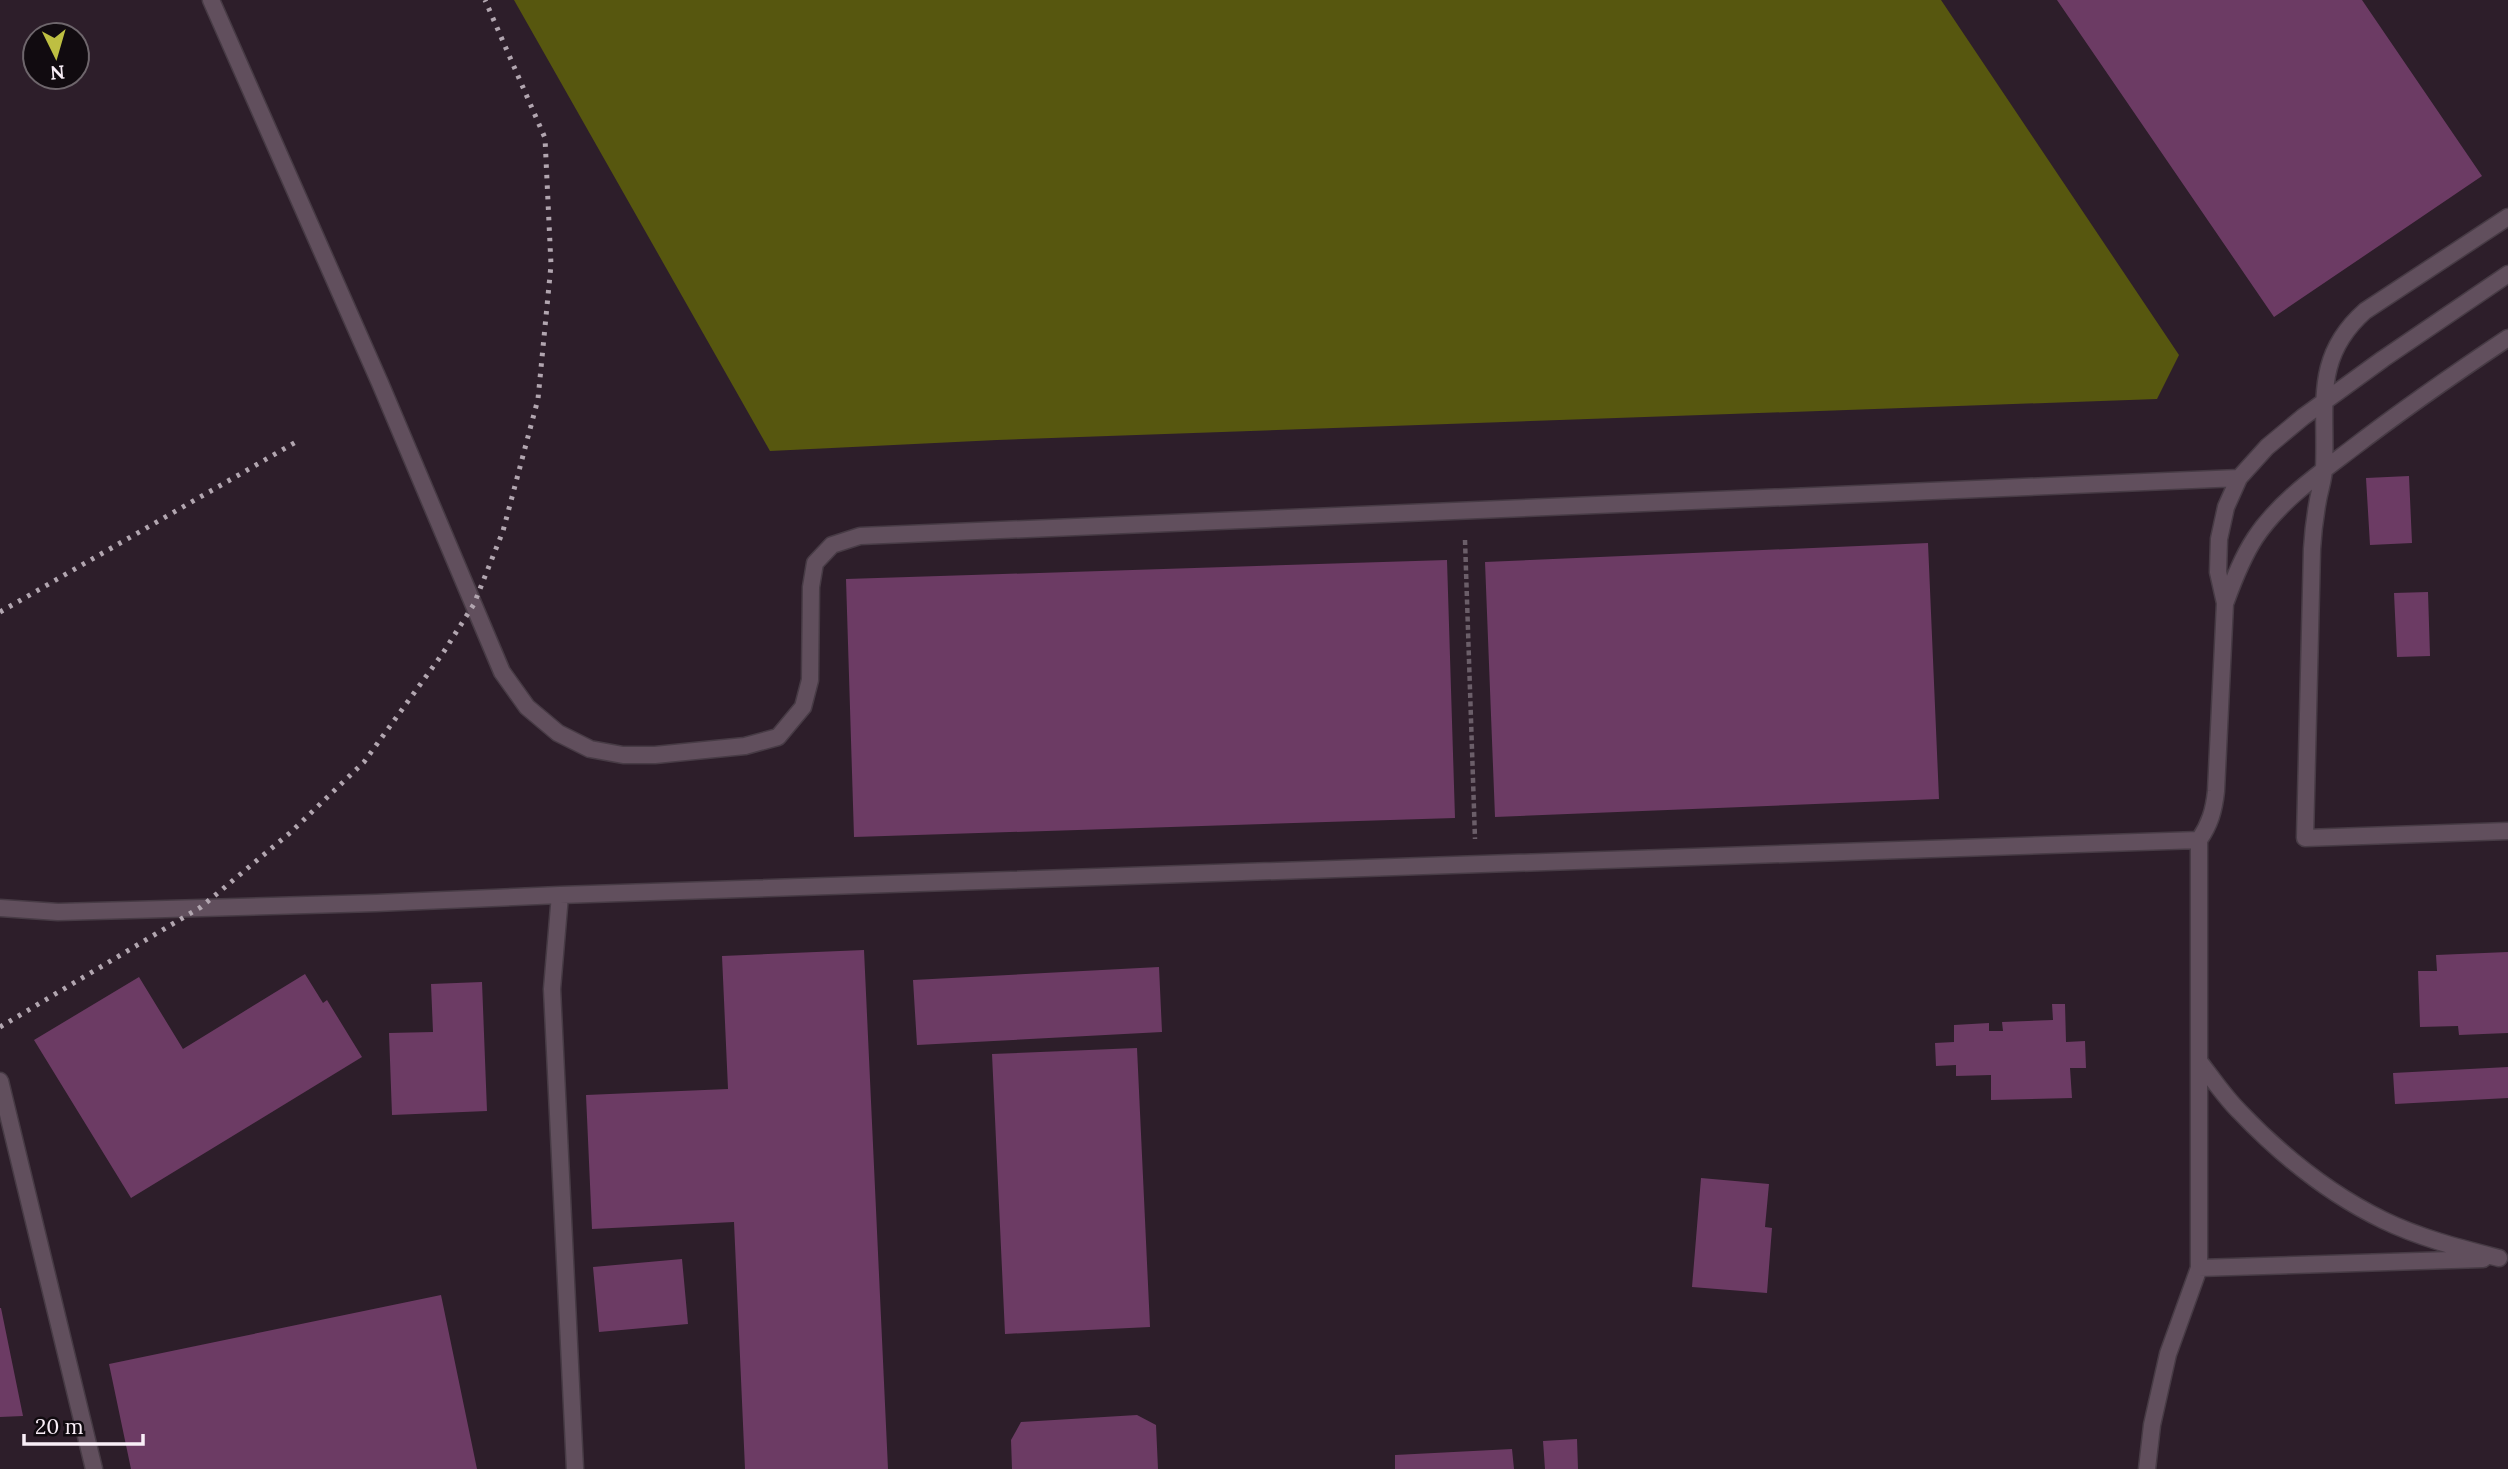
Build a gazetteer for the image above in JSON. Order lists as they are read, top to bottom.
{
  "scale_bar": "20 m",
  "north": "bottom"
}
